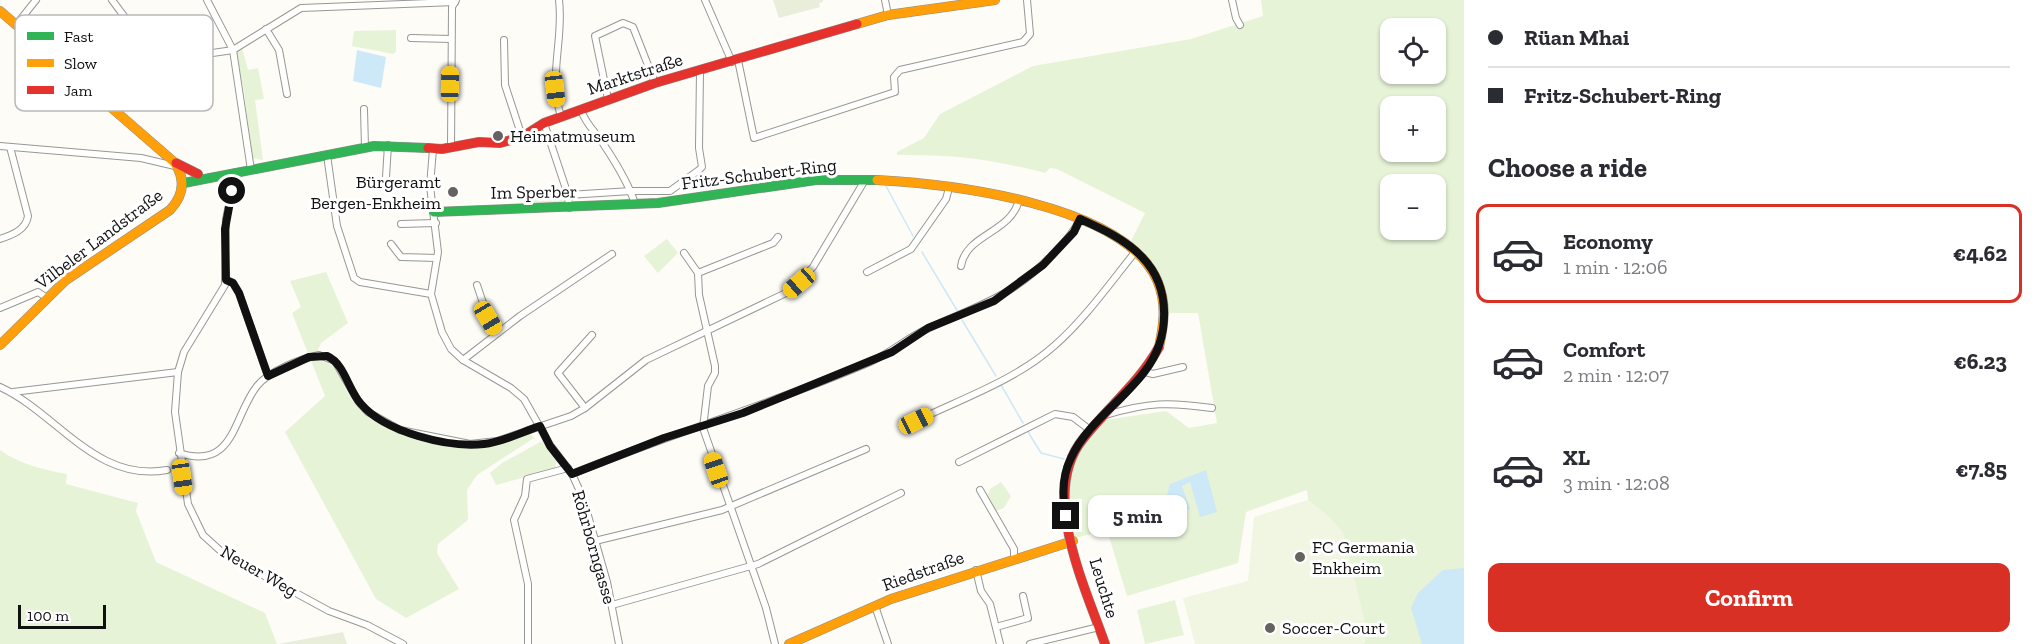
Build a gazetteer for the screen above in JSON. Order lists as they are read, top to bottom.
{
  "streets": {
    "street": [
      "Marktstraße",
      "Fritz-Schubert-Ring",
      "Im Sperber",
      "Vilbeler Landstraße",
      "Röhrborngasse",
      "Neuer Weg",
      "Riedstraße",
      "Leuchte"
    ]
  },
  "crossings": [
    ["Marktstraße", "Im Sperber"],
    ["Marktstraße", "Vilbeler Landstraße"],
    ["Marktstraße", "Röhrborngasse"],
    ["Marktstraße", "Neuer Weg"],
    ["Fritz-Schubert-Ring", "Im Sperber"],
    ["Fritz-Schubert-Ring", "Riedstraße"],
    ["Fritz-Schubert-Ring", "Leuchte"],
    ["Im Sperber", "Röhrborngasse"],
    ["Riedstraße", "Leuchte"]
  ],
  "places": [
    "Heimatmuseum",
    "Bürgeramt Bergen-Enkheim",
    "FC Germania Enkheim",
    "Soccer-Court"
  ],
  "legend": ["Fast", "Slow", "Jam"],
  "scale_bar": "100 m",
  "page": {
    "banner": ["Rüan Mhai", "Fritz-Schubert-Ring"],
    "map_buttons": ["+", "−"],
    "heading": "Choose a ride",
    "list": [
      {
        "name": "Economy",
        "note": "1 min · 12:06",
        "value": "€4.62"
      },
      {
        "name": "Comfort",
        "note": "2 min · 12:07",
        "value": "€6.23"
      },
      {
        "name": "XL",
        "note": "3 min · 12:08",
        "value": "€7.85"
      }
    ],
    "bubble": "5 min",
    "buttons": "Confirm",
    "scale": "100 m"
  }
}
